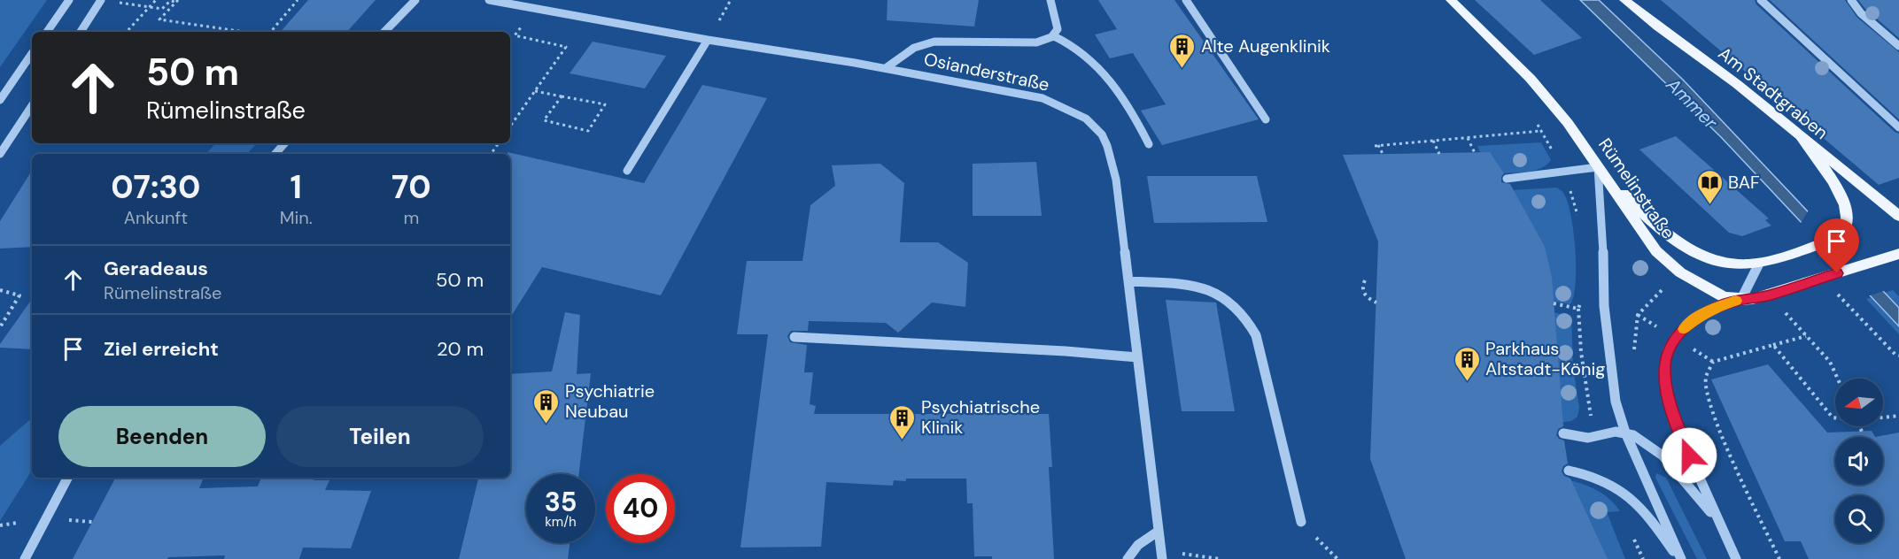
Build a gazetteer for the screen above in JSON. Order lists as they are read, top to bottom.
{
  "streets": {
    "main road": ["Am Stadtgraben", "Rümelinstraße"],
    "street": ["Osianderstraße"]
  },
  "water": ["Ammer"],
  "places": {
    "building": [
      "Alte Augenklinik",
      "Parkhaus Altstadt-König",
      "Psychiatrie Neubau",
      "Psychiatrische Klinik"
    ],
    "library": ["BAF"]
  },
  "north": "left",
  "page": {
    "turn": ["50 m", "Rümelinstraße"],
    "eta": [
      "07:30",
      "Ankunft",
      "1",
      "Min.",
      "70",
      "m"
    ],
    "list": [
      {
        "name": "Geradeaus",
        "note": "Rümelinstraße",
        "value": "50 m"
      },
      {
        "name": "Ziel erreicht",
        "value": "20 m"
      }
    ],
    "buttons": ["Beenden", "Teilen"],
    "speed": "35 km/h",
    "limit": "40"
  }
}
